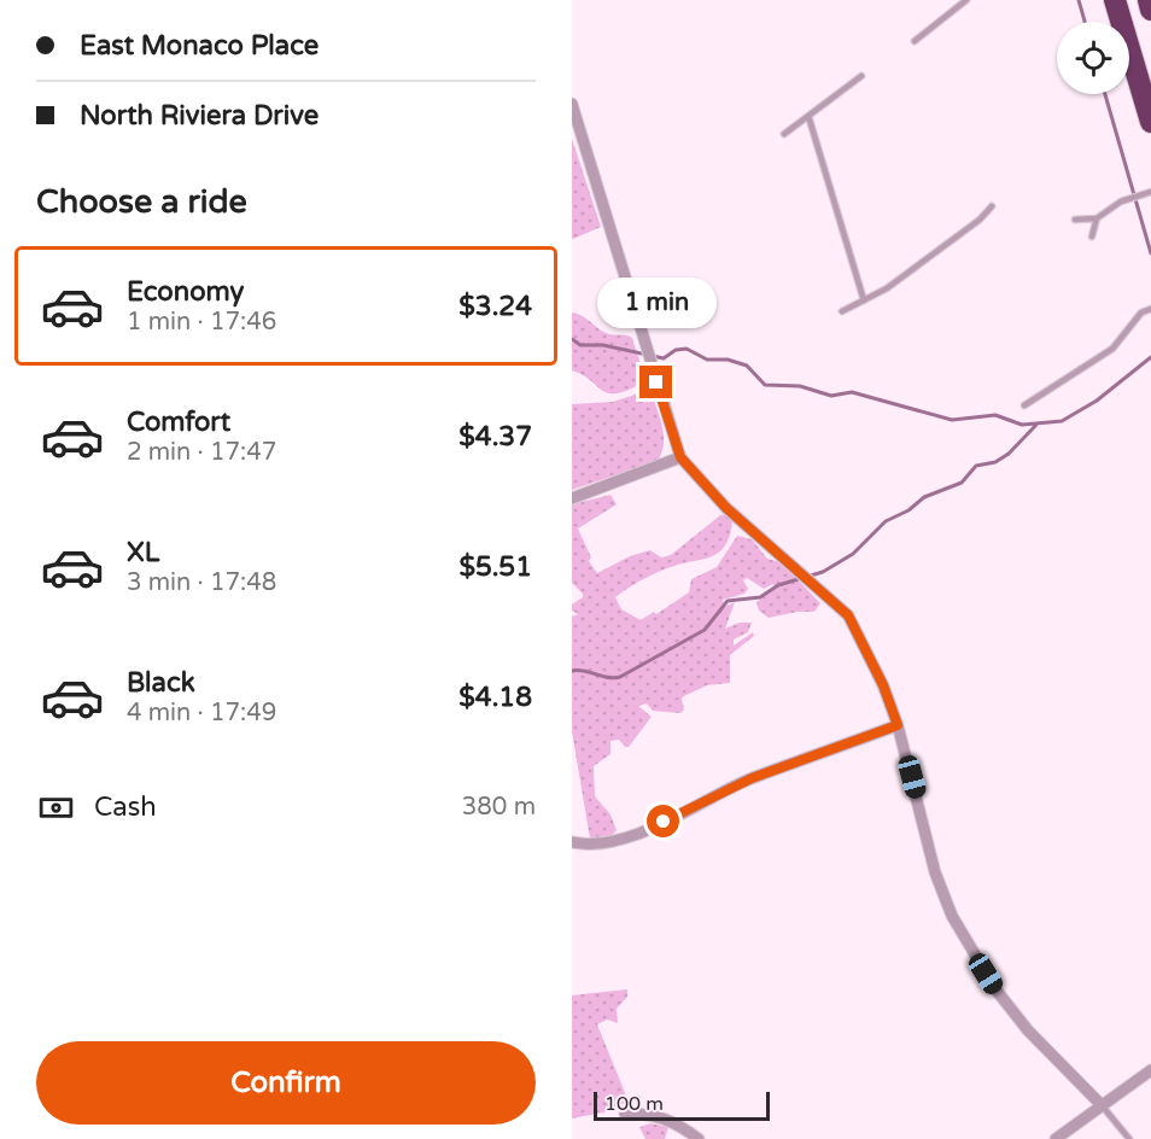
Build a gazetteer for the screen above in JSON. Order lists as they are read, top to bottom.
{
  "scale_bar": "100 m",
  "page": {
    "banner": ["East Monaco Place", "North Riviera Drive"],
    "heading": "Choose a ride",
    "list": [
      {
        "name": "Economy",
        "note": "1 min · 17:46",
        "value": "$3.24"
      },
      {
        "name": "Comfort",
        "note": "2 min · 17:47",
        "value": "$4.37"
      },
      {
        "name": "XL",
        "note": "3 min · 17:48",
        "value": "$5.51"
      },
      {
        "name": "Black",
        "note": "4 min · 17:49",
        "value": "$4.18"
      }
    ],
    "bubble": "1 min",
    "pay": ["Cash", "380 m"],
    "buttons": "Confirm",
    "scale": "100 m"
  }
}
